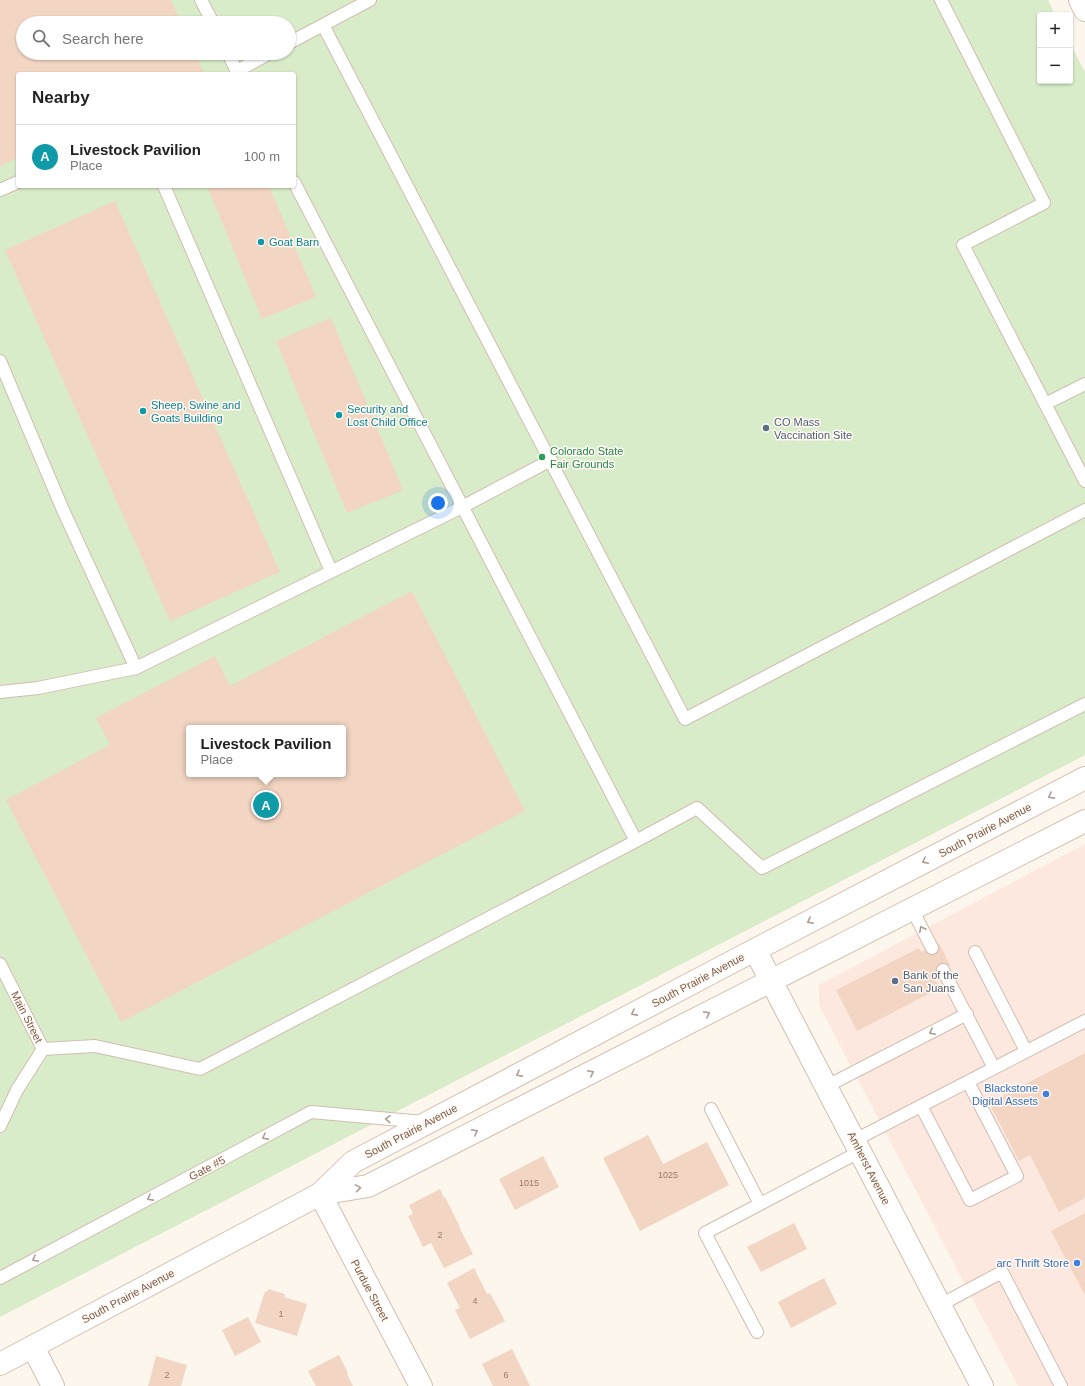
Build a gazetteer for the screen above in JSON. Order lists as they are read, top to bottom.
{
  "streets": {
    "main road": ["South Prairie Avenue", "Amherst Avenue", "Purdue Street"],
    "lane": ["Main Street", "Gate #5"]
  },
  "crossings": [
    ["South Prairie Avenue", "Gate #5"],
    ["South Prairie Avenue", "Amherst Avenue"],
    ["South Prairie Avenue", "Purdue Street"]
  ],
  "places": [
    "Goat Barn",
    "Sheep, Swine and Goats Building",
    "Security and Lost Child Office",
    "CO Mass Vaccination Site",
    "Colorado State Fair Grounds",
    "Bank of the San Juans",
    "Blackstone Digital Assets",
    "arc Thrift Store"
  ],
  "house_numbers": [
    "1025",
    "1015",
    "2",
    "4",
    "1",
    "2",
    "6"
  ],
  "page": {
    "map_buttons": ["+", "−"],
    "search": "Search here",
    "heading": "Nearby",
    "list": [
      {
        "mark": "A",
        "name": "Livestock Pavilion",
        "note": "Place",
        "value": "100 m"
      }
    ],
    "popup": ["Livestock Pavilion", "Place"],
    "pins": "A"
  }
}
